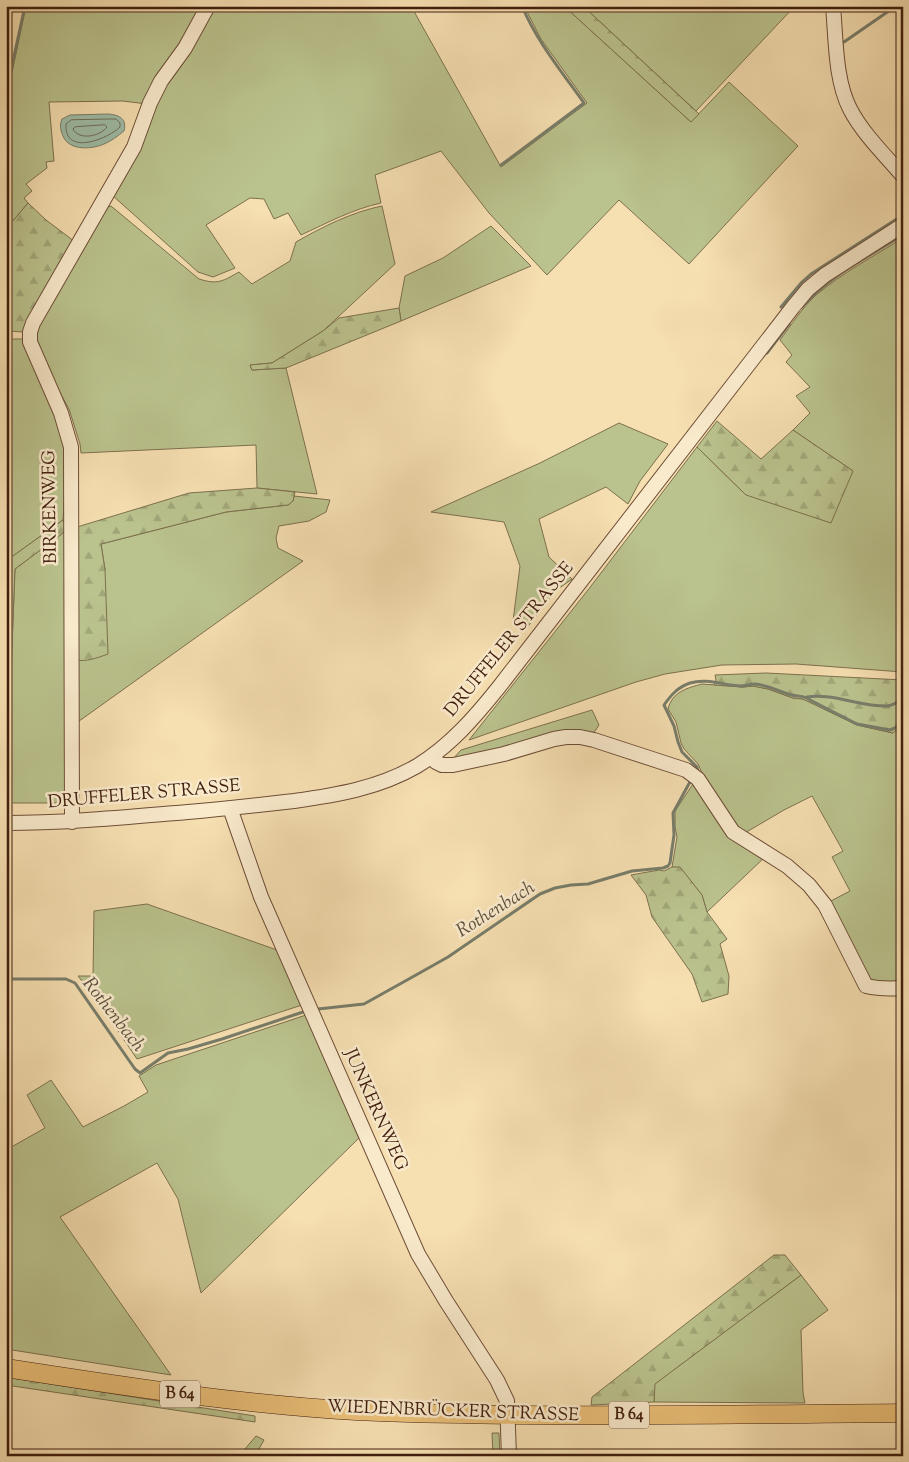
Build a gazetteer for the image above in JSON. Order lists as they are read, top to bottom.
{
  "streets": {
    "main road": ["B 64", "WIEDENBRÜCKER STRASSE"],
    "street": ["BIRKENWEG", "DRUFFELER STRASSE", "JUNKERNWEG"]
  },
  "crossings": [
    ["BIRKENWEG", "DRUFFELER STRASSE"],
    ["DRUFFELER STRASSE", "JUNKERNWEG"],
    ["JUNKERNWEG", "WIEDENBRÜCKER STRASSE"]
  ],
  "water": ["Rothenbach"]
}
